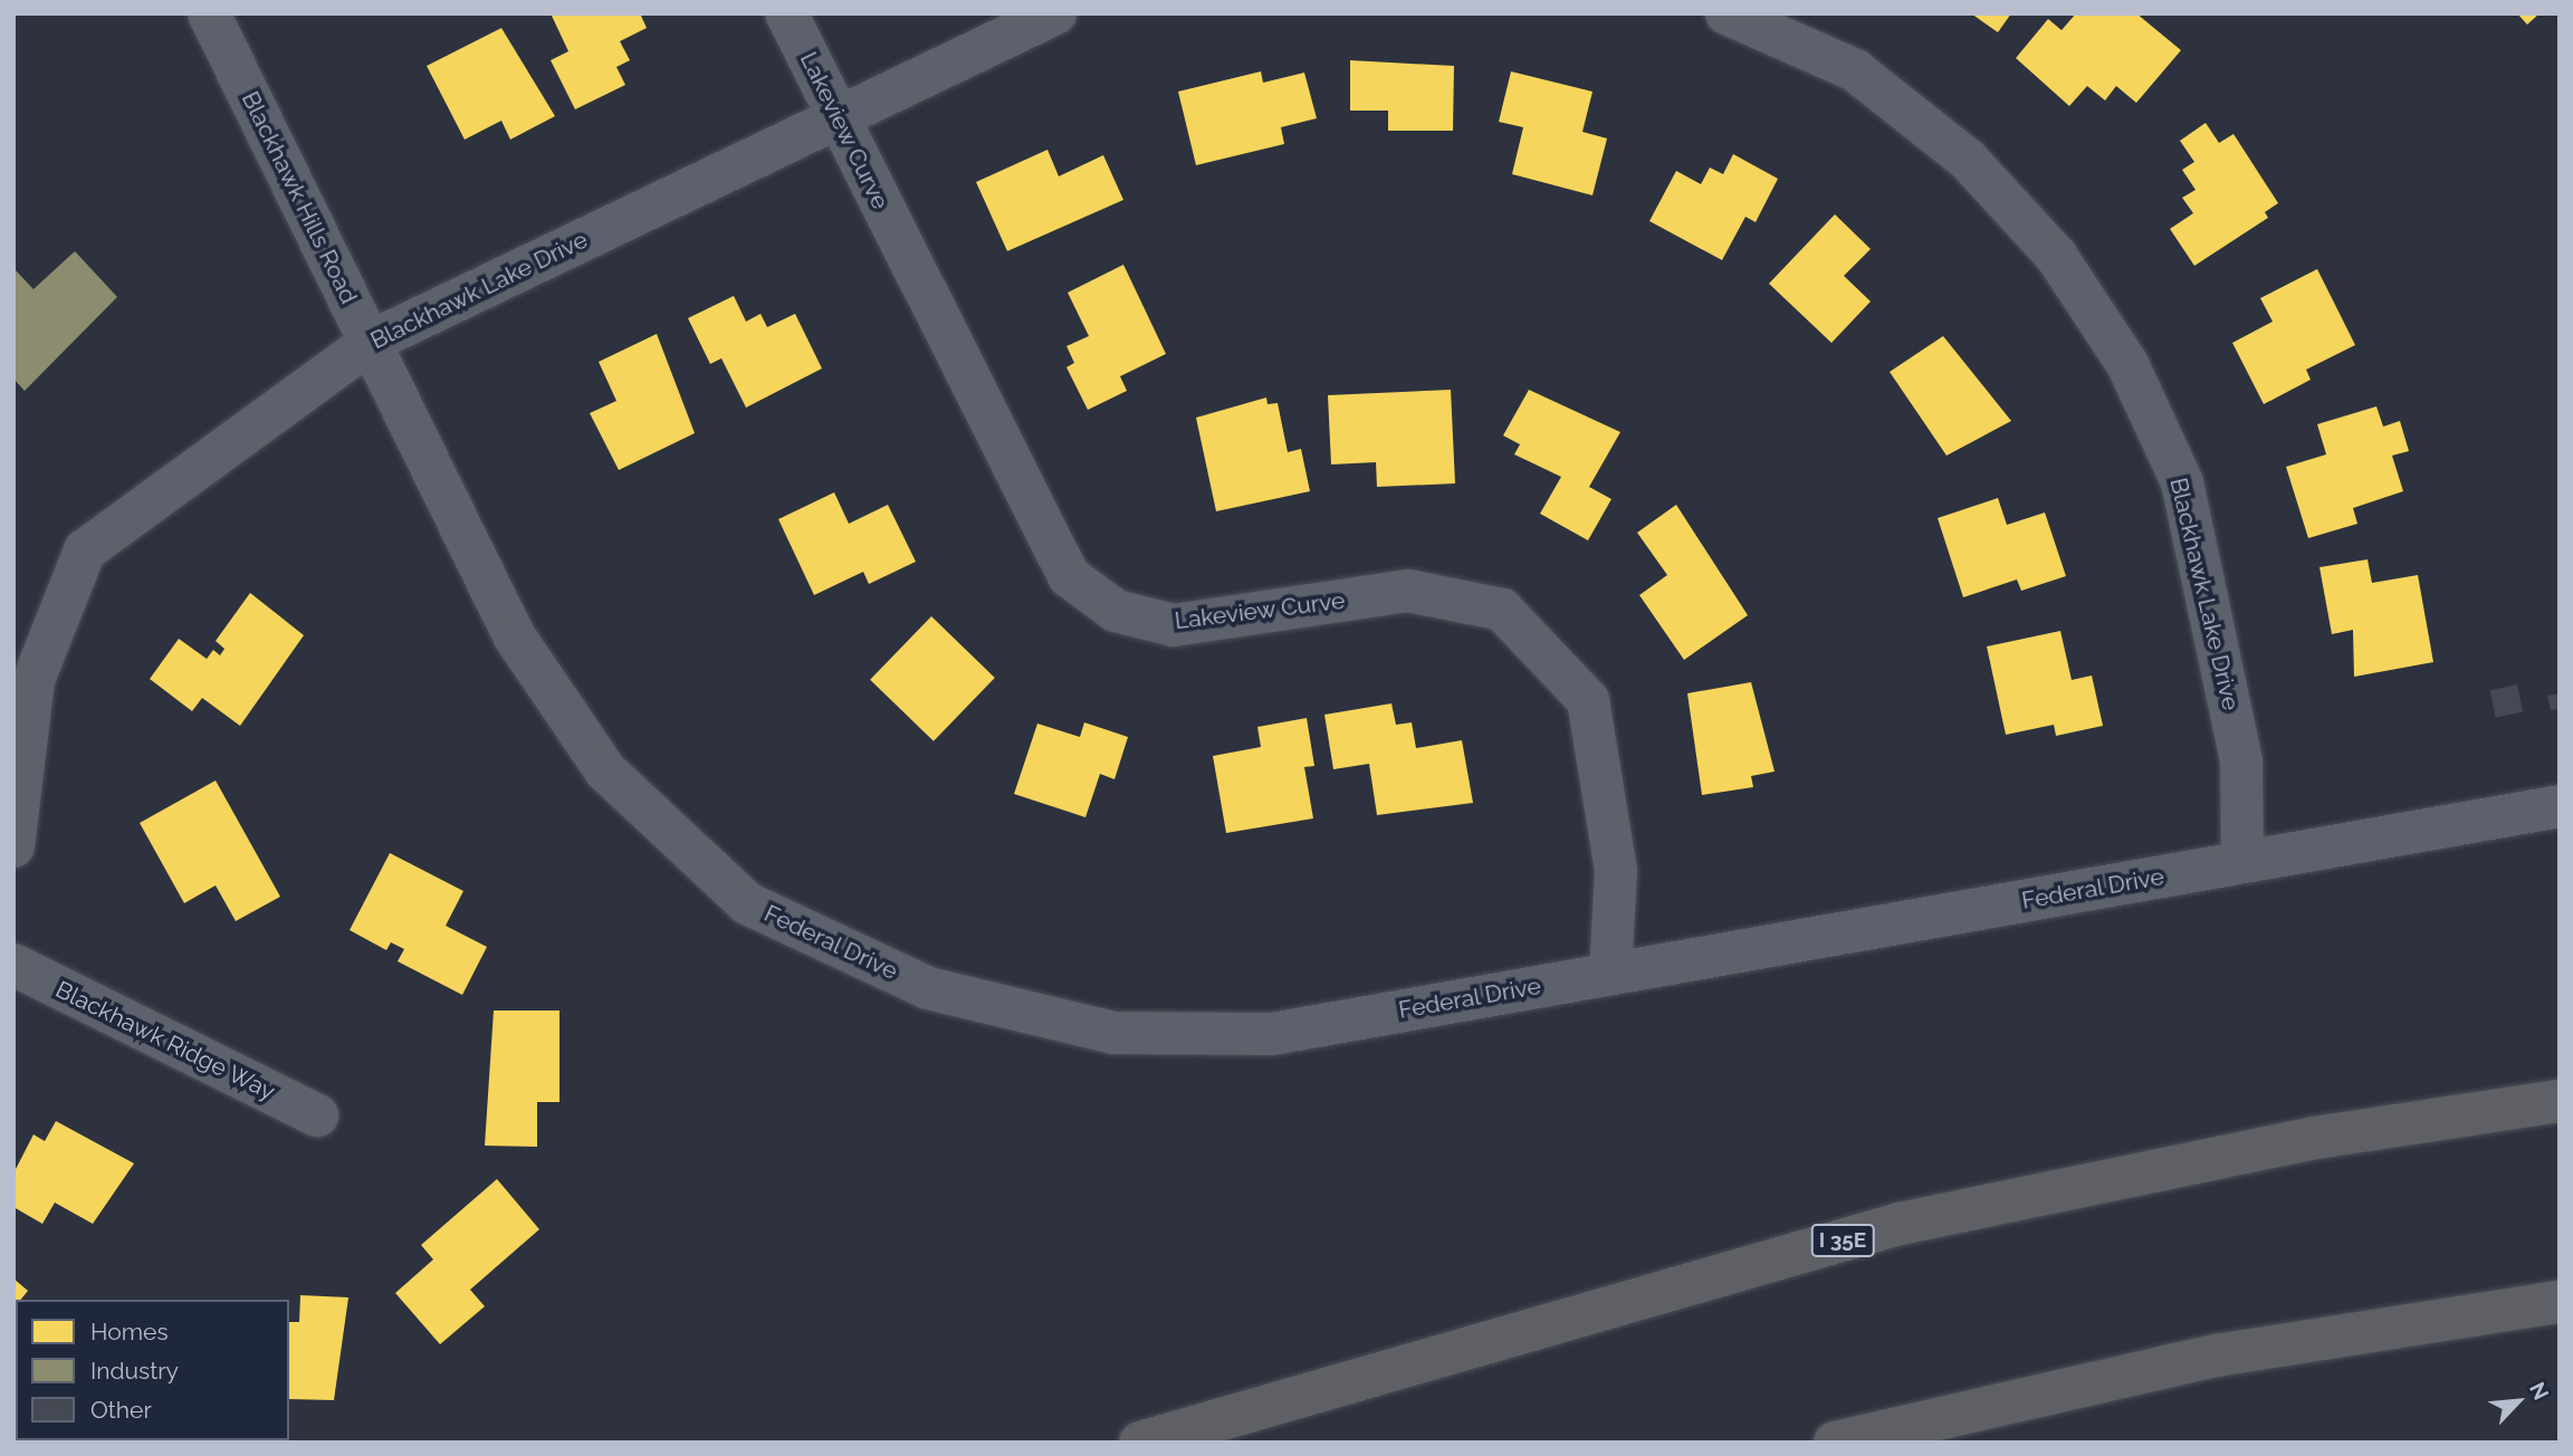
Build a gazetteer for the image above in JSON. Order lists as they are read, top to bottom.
{
  "streets": {
    "highway": ["I 35E"],
    "street": [
      "Lakeview Curve",
      "Blackhawk Hills Road",
      "Blackhawk Lake Drive",
      "Federal Drive",
      "Blackhawk Ridge Way"
    ]
  },
  "crossings": [
    ["Lakeview Curve", "Blackhawk Lake Drive"],
    ["Lakeview Curve", "Federal Drive"],
    ["Blackhawk Hills Road", "Blackhawk Lake Drive"],
    ["Blackhawk Hills Road", "Federal Drive"],
    ["Blackhawk Lake Drive", "Federal Drive"]
  ],
  "legend": ["Homes", "Industry", "Other"],
  "north": "top right"
}
